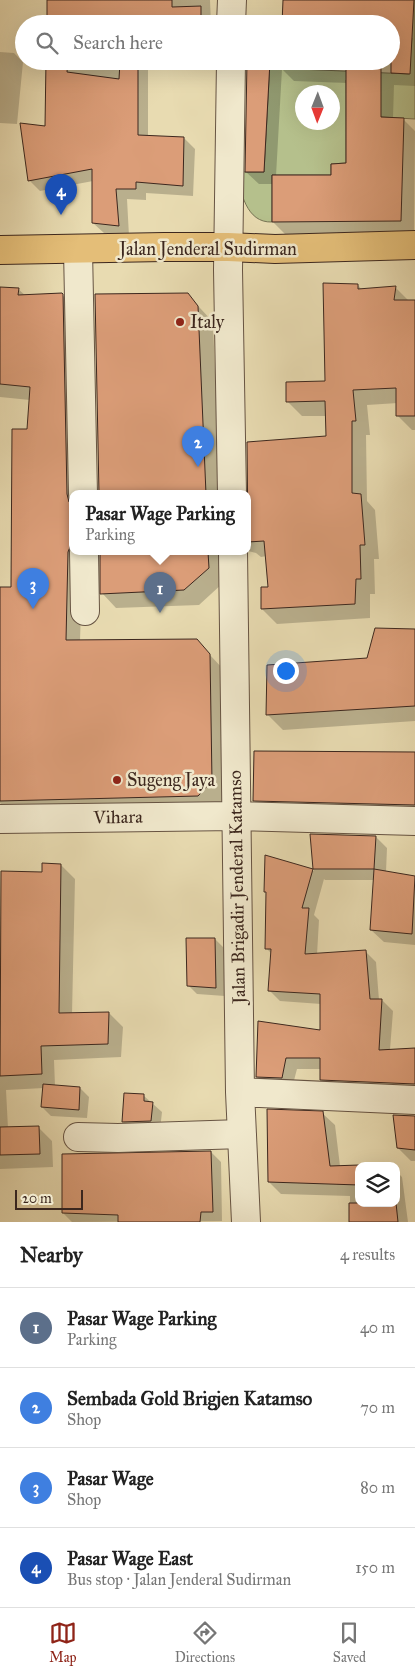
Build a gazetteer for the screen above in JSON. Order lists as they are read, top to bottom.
{
  "streets": {
    "main road": ["Jalan Jenderal Sudirman"],
    "street": ["Vihara", "Jalan Brigadir Jenderal Katamso"]
  },
  "crossings": [
    ["Vihara", "Jalan Brigadir Jenderal Katamso"]
  ],
  "places": ["Italy", "Sugeng Jaya"],
  "scale_bar": "20 m",
  "north": "bottom",
  "page": {
    "search": "Search here",
    "pins": [
      "4",
      "2",
      "3",
      "1"
    ],
    "popup": ["Pasar Wage Parking", "Parking"],
    "scale": "20 m",
    "heading": ["Nearby", "4 results"],
    "list": [
      {
        "mark": "1",
        "name": "Pasar Wage Parking",
        "note": "Parking",
        "value": "40 m"
      },
      {
        "mark": "2",
        "name": "Sembada Gold Brigjen Katamso",
        "note": "Shop",
        "value": "70 m"
      },
      {
        "mark": "3",
        "name": "Pasar Wage",
        "note": "Shop",
        "value": "80 m"
      },
      {
        "mark": "4",
        "name": "Pasar Wage East",
        "note": "Bus stop · Jalan Jenderal Sudirman",
        "value": "150 m"
      }
    ],
    "nav": ["Map", "Directions", "Saved"]
  }
}
